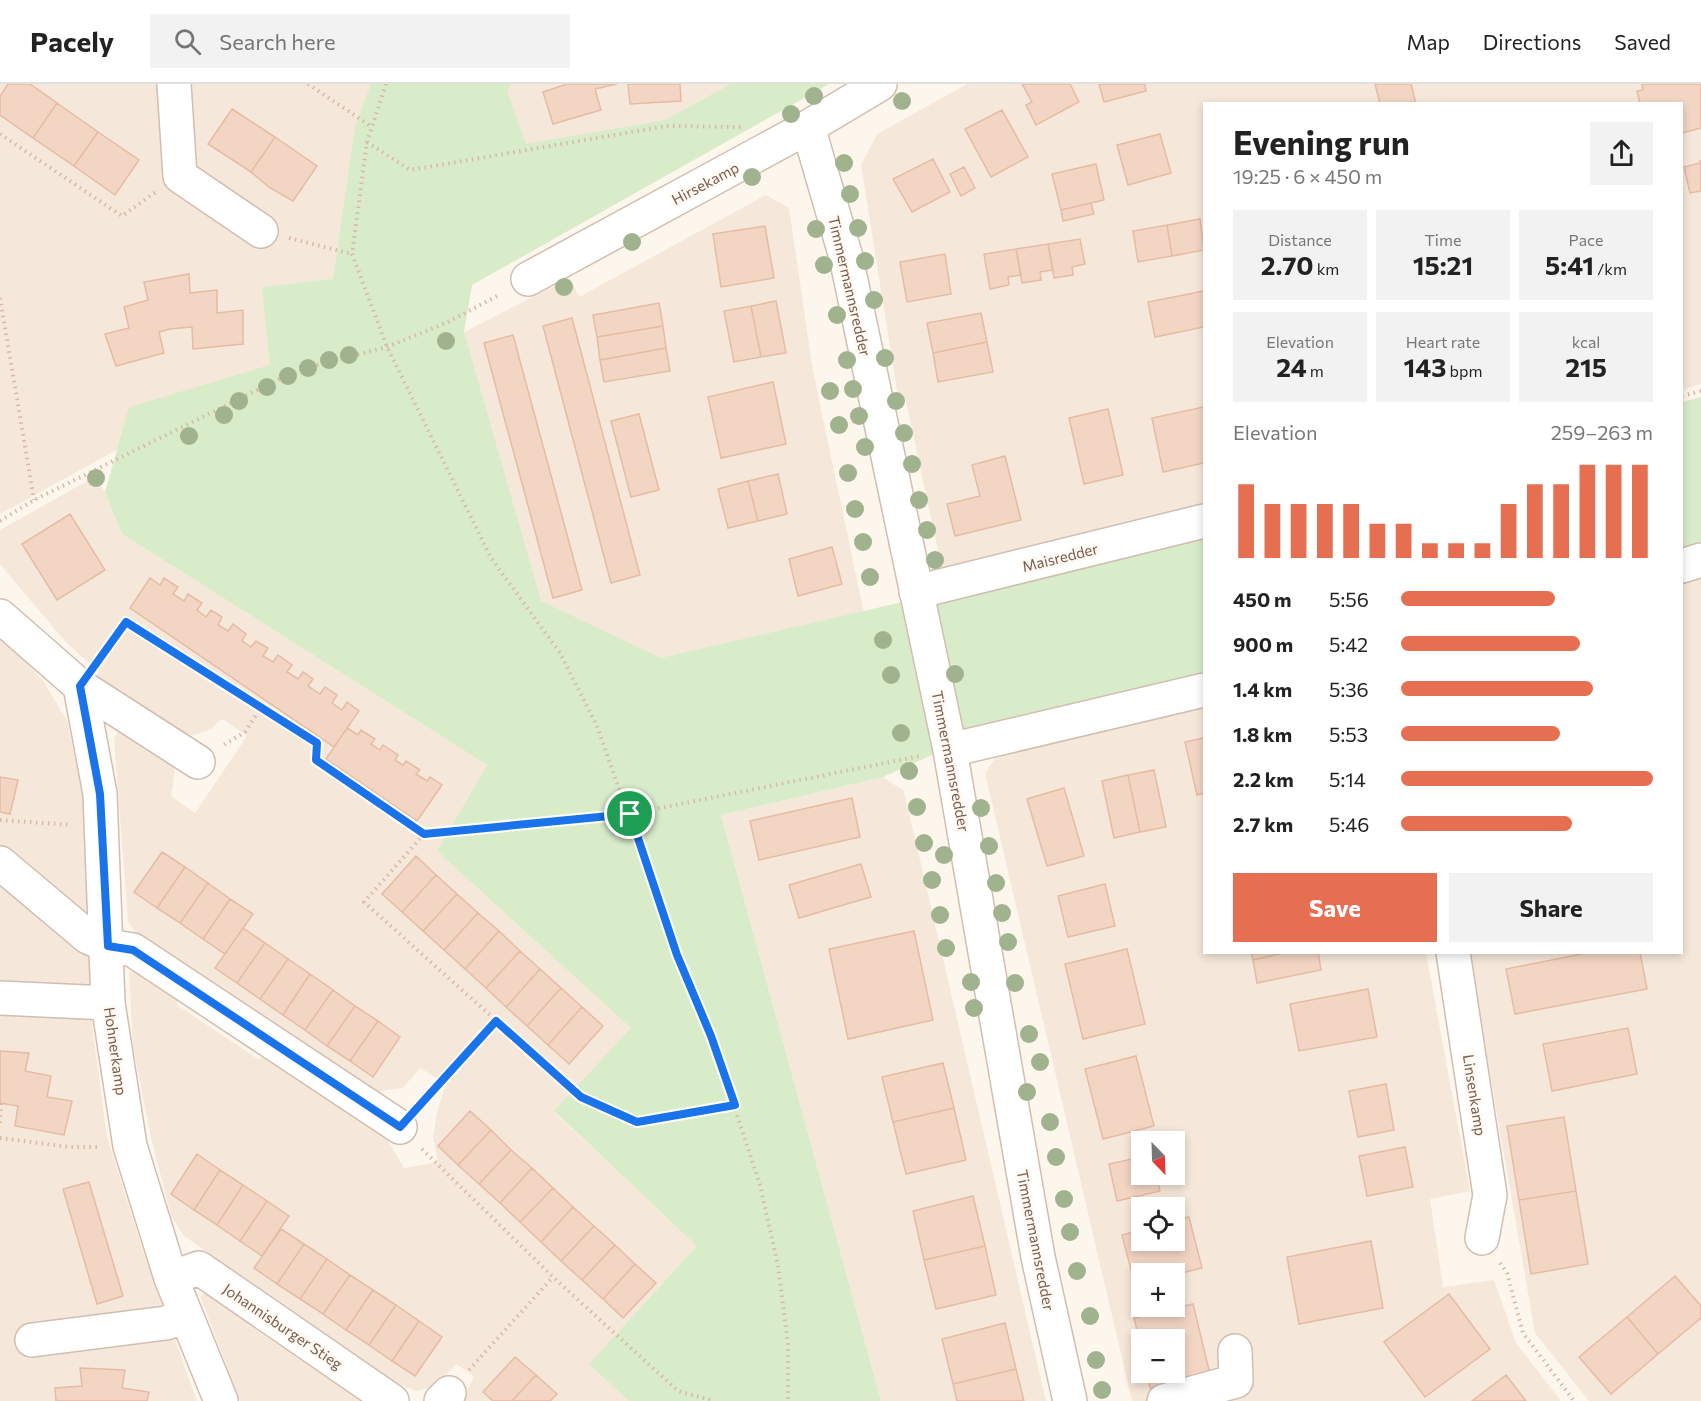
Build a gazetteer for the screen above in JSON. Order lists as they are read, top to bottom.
{
  "streets": {
    "street": [
      "Hirsekamp",
      "Timmermannsredder",
      "Maisredder",
      "Hohnerkamp",
      "Linsenkamp",
      "Johannisburger Stieg"
    ]
  },
  "crossings": [
    ["Hirsekamp", "Timmermannsredder"],
    ["Timmermannsredder", "Maisredder"],
    ["Hohnerkamp", "Johannisburger Stieg"]
  ],
  "north": "bottom right",
  "page": {
    "header": "Pacely",
    "search": "Search here",
    "nav": ["Map", "Directions", "Saved"],
    "heading": ["Evening run", "19:25 · 6 × 450 m"],
    "stats": [
      ["Distance", "2.70 km"],
      ["Time", "15:21"],
      ["Pace", "5:41 /km"],
      ["Elevation", "24 m"],
      ["Heart rate", "143 bpm"],
      ["kcal", "215"]
    ],
    "chart": ["Elevation", "259–263 m"],
    "list": [
      {
        "name": "450 m",
        "note": "5:56"
      },
      {
        "name": "900 m",
        "note": "5:42"
      },
      {
        "name": "1.4 km",
        "note": "5:36"
      },
      {
        "name": "1.8 km",
        "note": "5:53"
      },
      {
        "name": "2.2 km",
        "note": "5:14"
      },
      {
        "name": "2.7 km",
        "note": "5:46"
      }
    ],
    "buttons": ["Save", "Share"],
    "map_buttons": ["+", "−"]
  }
}
